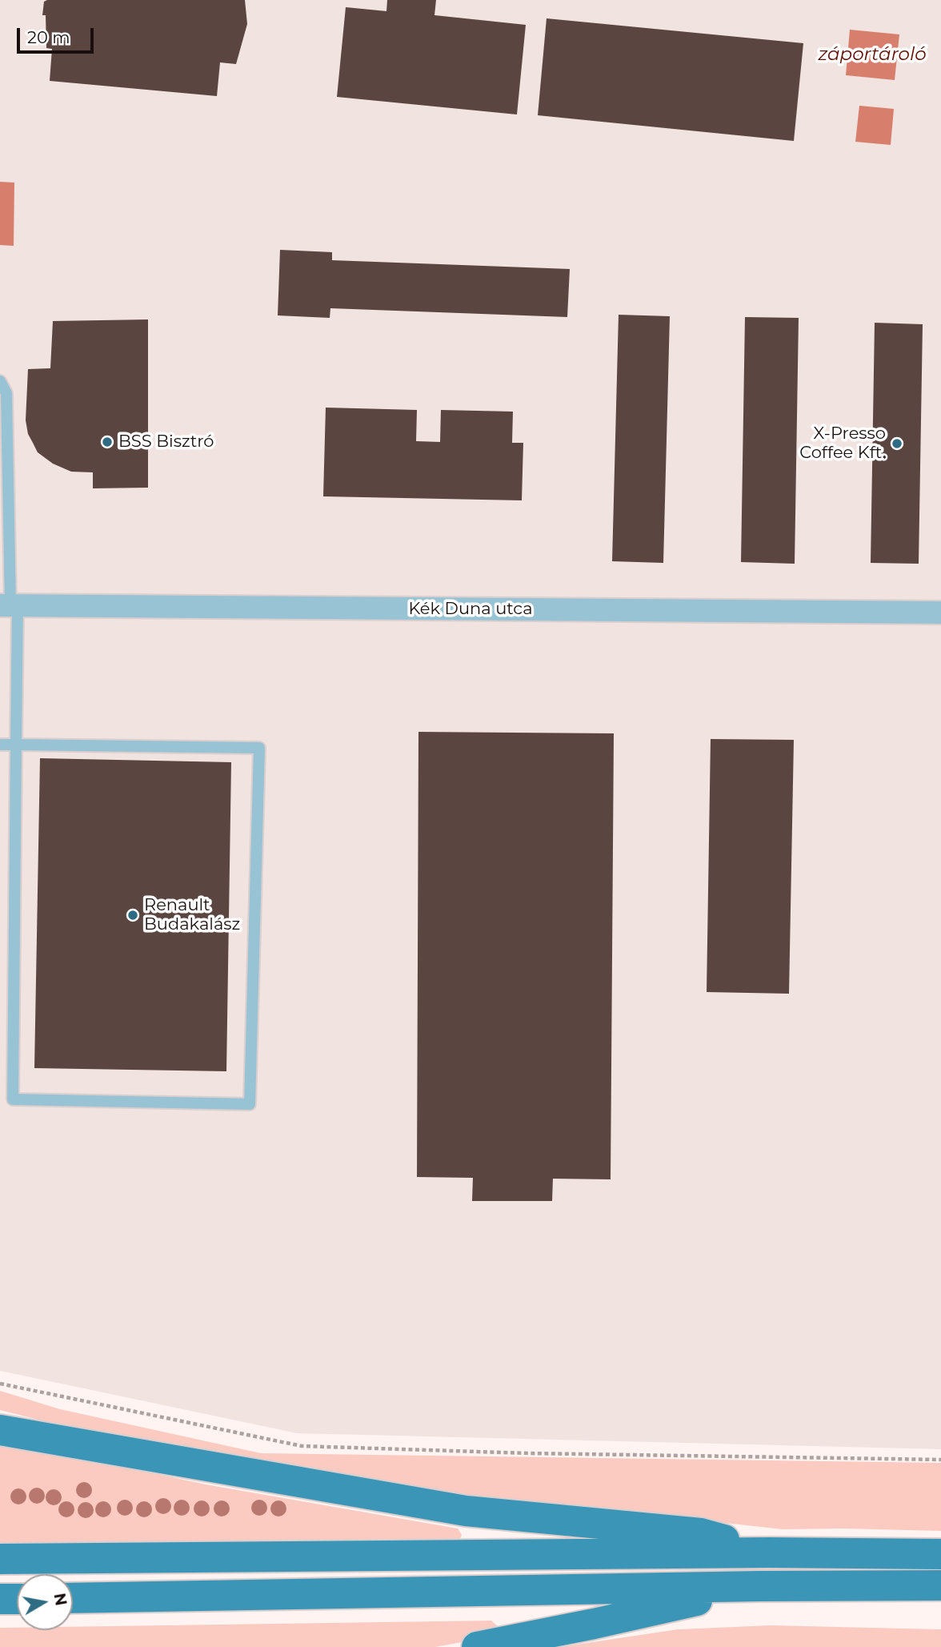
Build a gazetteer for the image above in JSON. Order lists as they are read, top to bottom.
{
  "streets": {
    "street": ["Kék Duna utca"]
  },
  "water": ["záportároló"],
  "places": ["BSS Bisztró", "X-Presso Coffee Kft.", "Renault Budakalász"],
  "scale_bar": "20 m",
  "north": "right"
}
